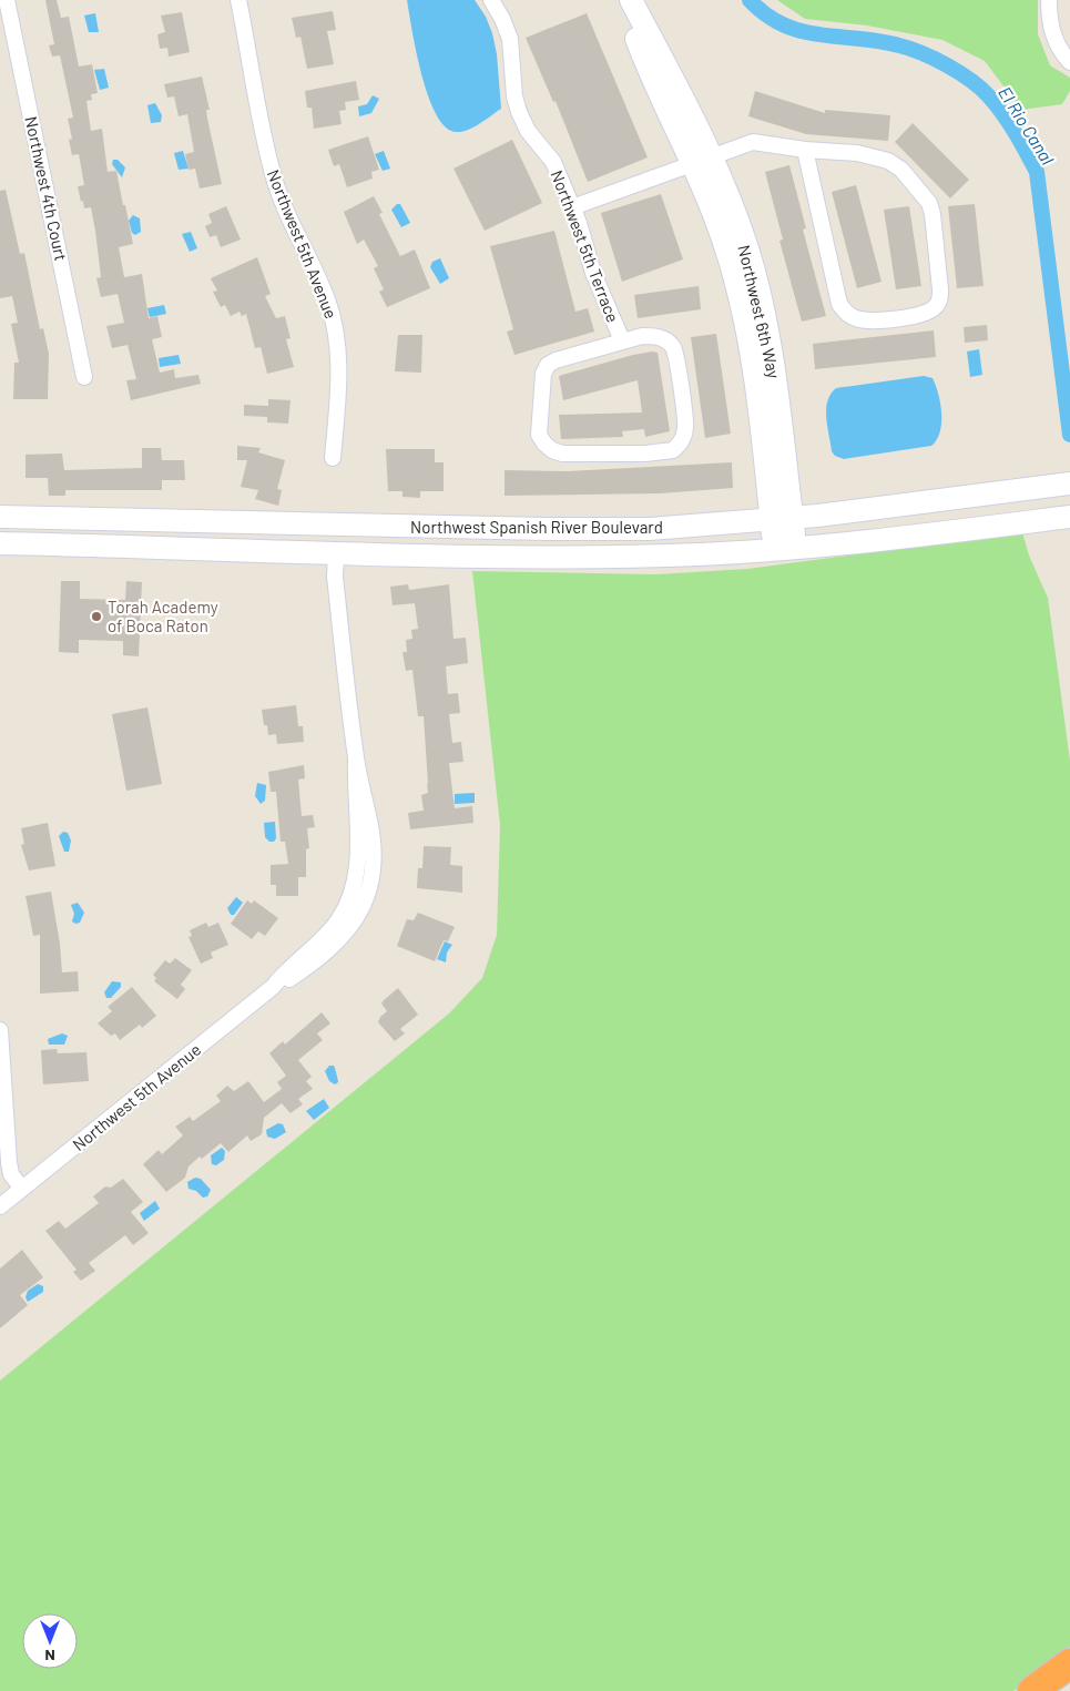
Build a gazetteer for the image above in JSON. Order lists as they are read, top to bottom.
{
  "streets": {
    "main road": ["Northwest 6th Way", "Northwest Spanish River Boulevard"],
    "street": ["Northwest 4th Court", "Northwest 5th Avenue", "Northwest 5th Terrace"]
  },
  "crossings": [
    ["Northwest 5th Avenue", "Northwest Spanish River Boulevard"],
    ["Northwest 6th Way", "Northwest Spanish River Boulevard"]
  ],
  "water": ["El Rio Canal"],
  "places": ["Torah Academy of Boca Raton"],
  "north": "bottom"
}
